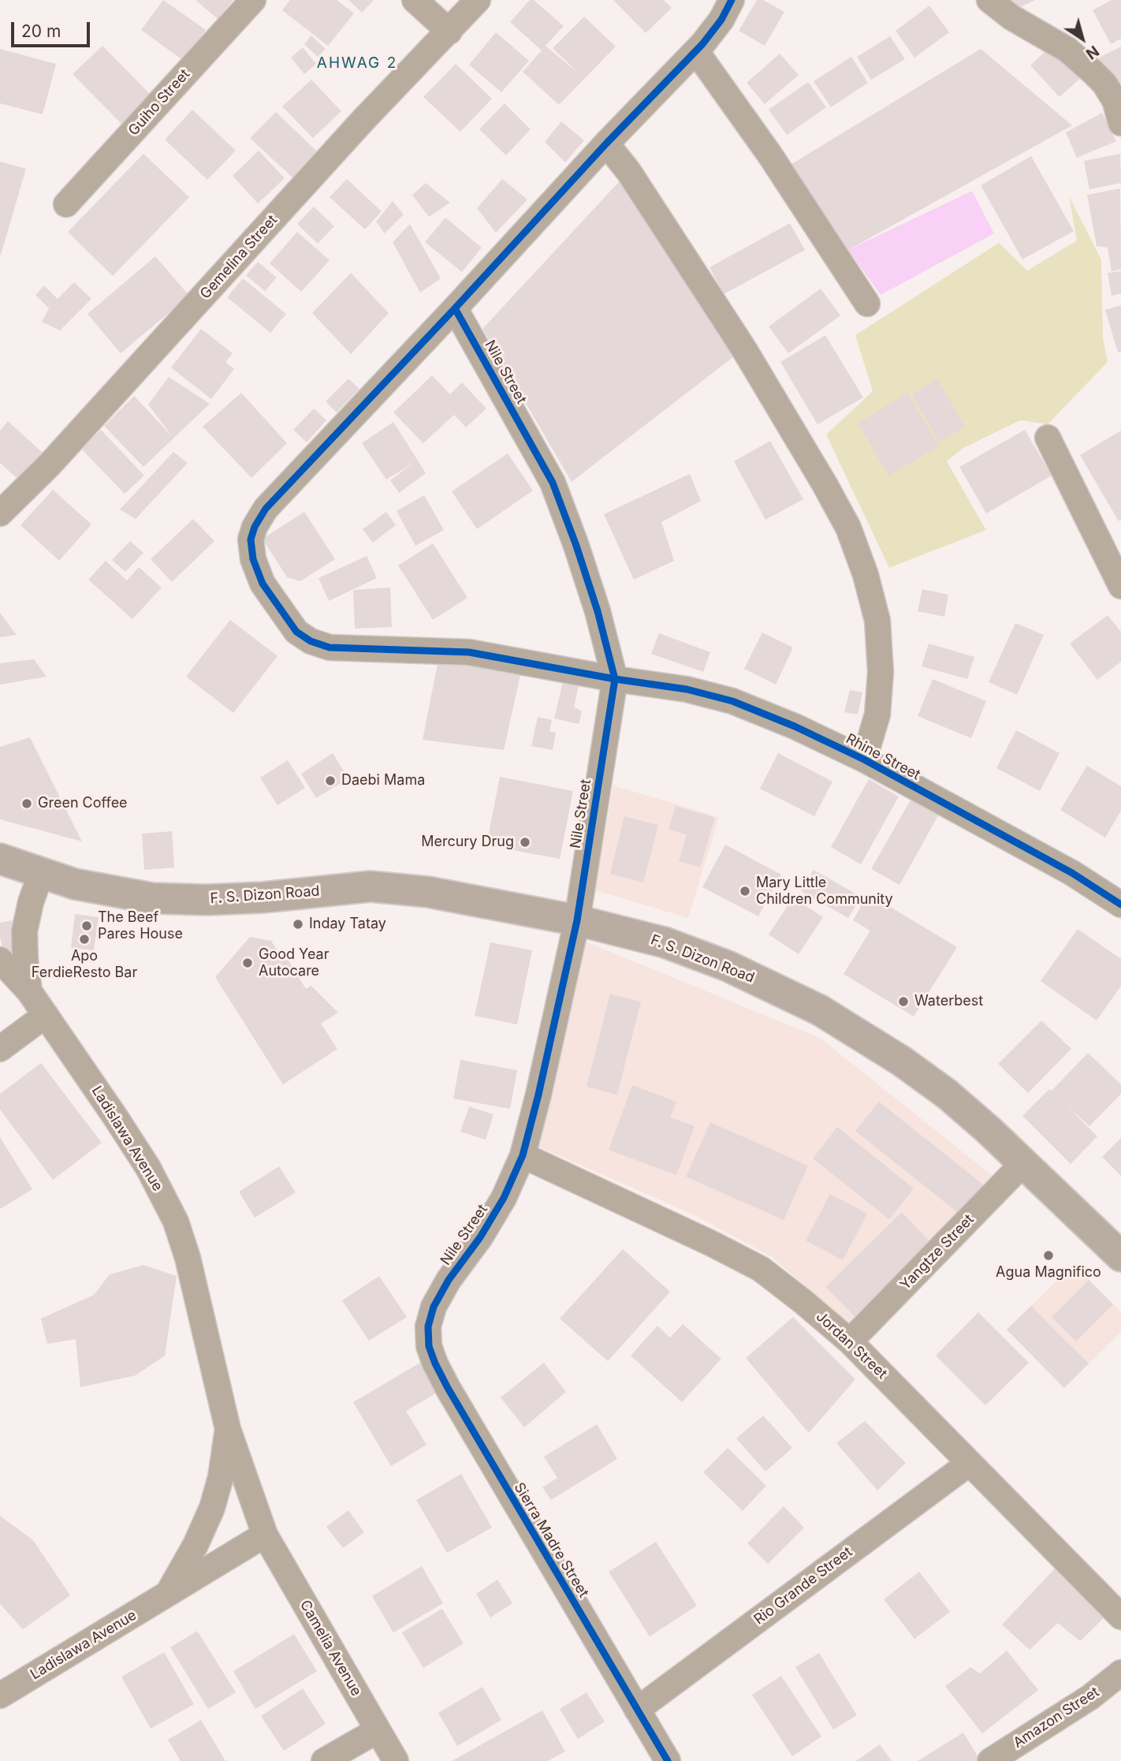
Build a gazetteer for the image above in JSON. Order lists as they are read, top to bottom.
{
  "streets": {
    "main road": ["F. S. Dizon Road"],
    "street": [
      "Guiho Street",
      "Gemelina Street",
      "Nile Street",
      "Rhine Street",
      "Ladislawa Avenue",
      "Yangtze Street",
      "Jordan Street",
      "Sierra Madre Street",
      "Rio Grande Street",
      "Camelia Avenue",
      "Amazon Street"
    ]
  },
  "crossings": [
    ["Nile Street", "Rhine Street"],
    ["Nile Street", "F. S. Dizon Road"],
    ["Nile Street", "Jordan Street"],
    ["Nile Street", "Sierra Madre Street"],
    ["F. S. Dizon Road", "Ladislawa Avenue"],
    ["F. S. Dizon Road", "Yangtze Street"],
    ["Ladislawa Avenue", "Camelia Avenue"],
    ["Yangtze Street", "Jordan Street"],
    ["Jordan Street", "Rio Grande Street"],
    ["Sierra Madre Street", "Rio Grande Street"]
  ],
  "districts": ["AHWAG 2"],
  "places": [
    "Daebi Mama",
    "Green Coffee",
    "Mercury Drug",
    "Mary Little Children Community",
    "Inday Tatay",
    "The Beef Pares House",
    "Apo FerdieResto Bar",
    "Good Year Autocare",
    "Waterbest",
    "Agua Magnifico"
  ],
  "scale_bar": "20 m",
  "north": "bottom right"
}
